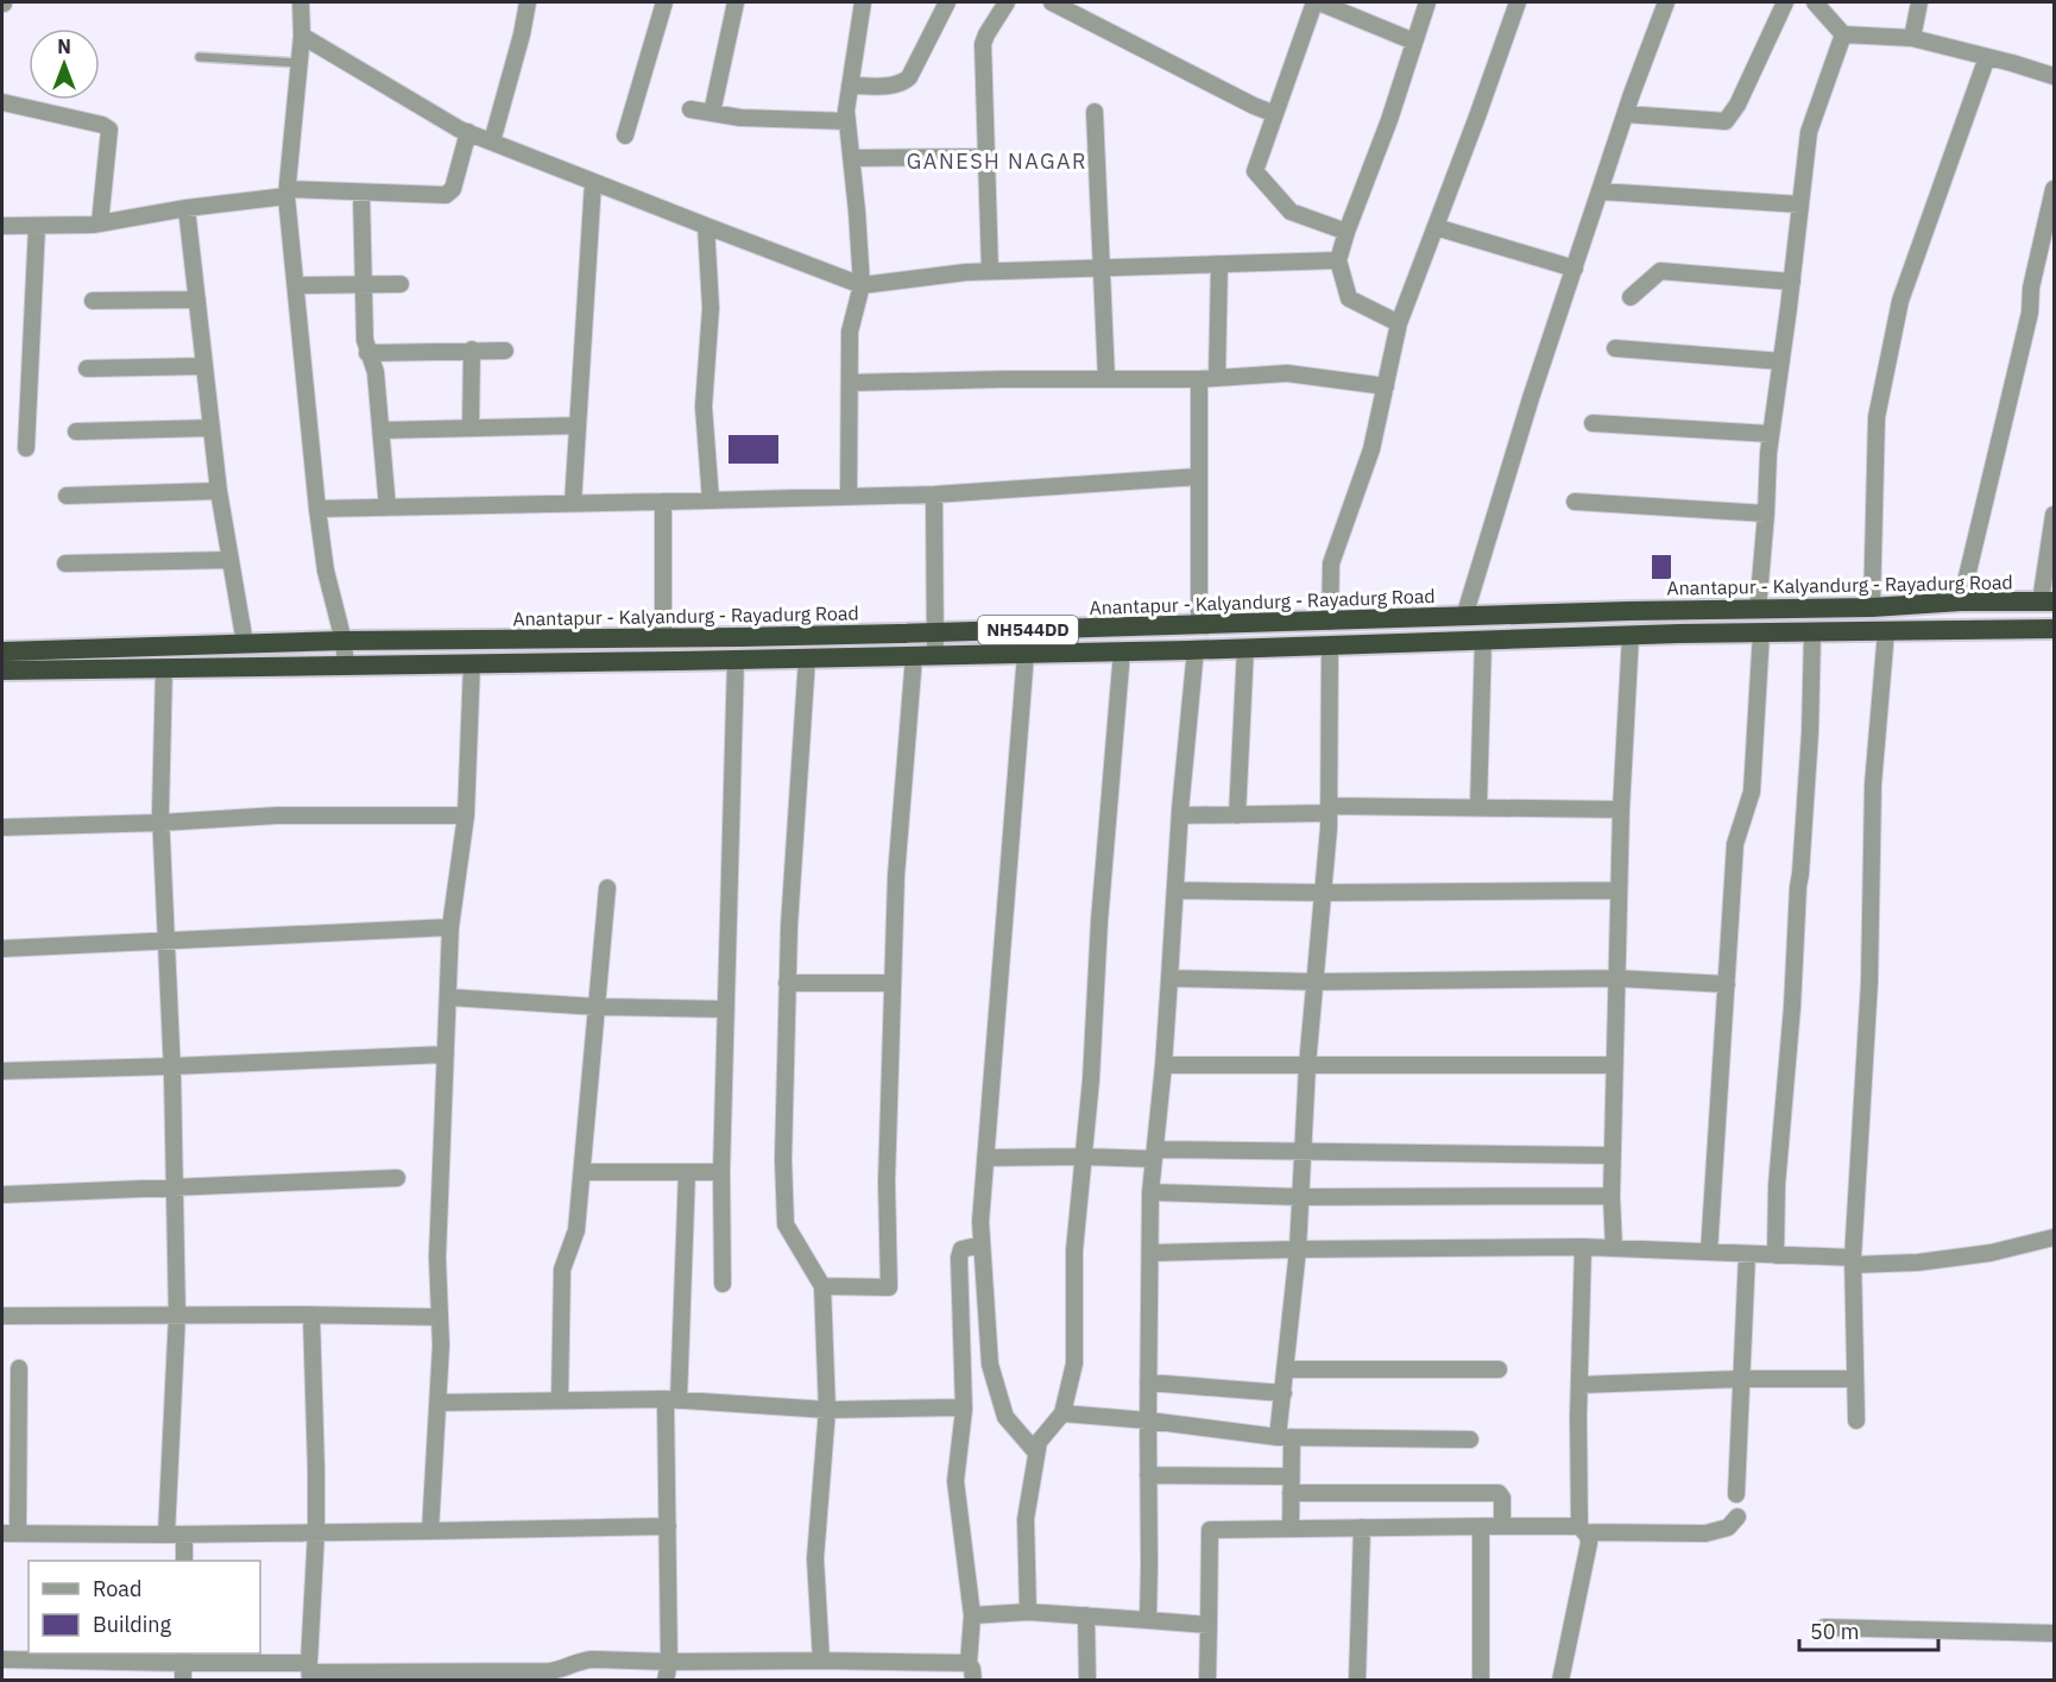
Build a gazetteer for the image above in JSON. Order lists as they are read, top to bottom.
{
  "streets": {
    "highway": ["Anantapur - Kalyandurg - Rayadurg Road", "NH544DD"]
  },
  "districts": ["GANESH NAGAR"],
  "legend": ["Road", "Building"],
  "scale_bar": "50 m",
  "north": "top"
}
